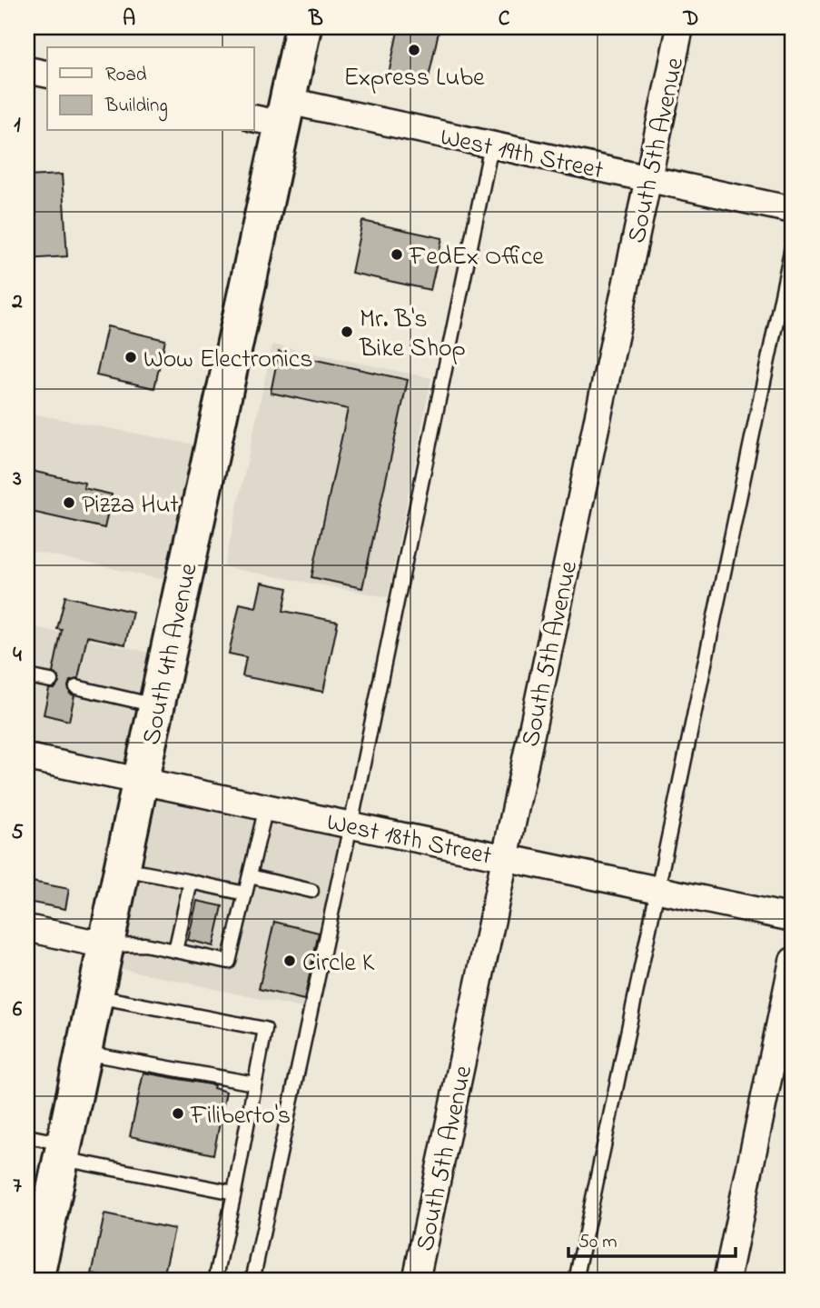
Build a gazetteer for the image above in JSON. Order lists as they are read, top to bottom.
{
  "streets": {
    "main road": ["South 4th Avenue"],
    "street": ["South 5th Avenue", "West 19th Street", "West 18th Street"]
  },
  "crossings": [
    ["South 5th Avenue", "West 19th Street"],
    ["South 5th Avenue", "West 18th Street"],
    ["West 19th Street", "South 4th Avenue"],
    ["South 4th Avenue", "West 18th Street"]
  ],
  "places": [
    "Express Lube",
    "FedEx Office",
    "Mr. B's Bike Shop",
    "Wow Electronics",
    "Pizza Hut",
    "Circle K",
    "Filiberto's"
  ],
  "legend": ["Road", "Building"],
  "scale_bar": "50 m",
  "grid": {
    "columns": [
      "A",
      "B",
      "C",
      "D"
    ],
    "rows": [
      "1",
      "2",
      "3",
      "4",
      "5",
      "6",
      "7"
    ]
  }
}
